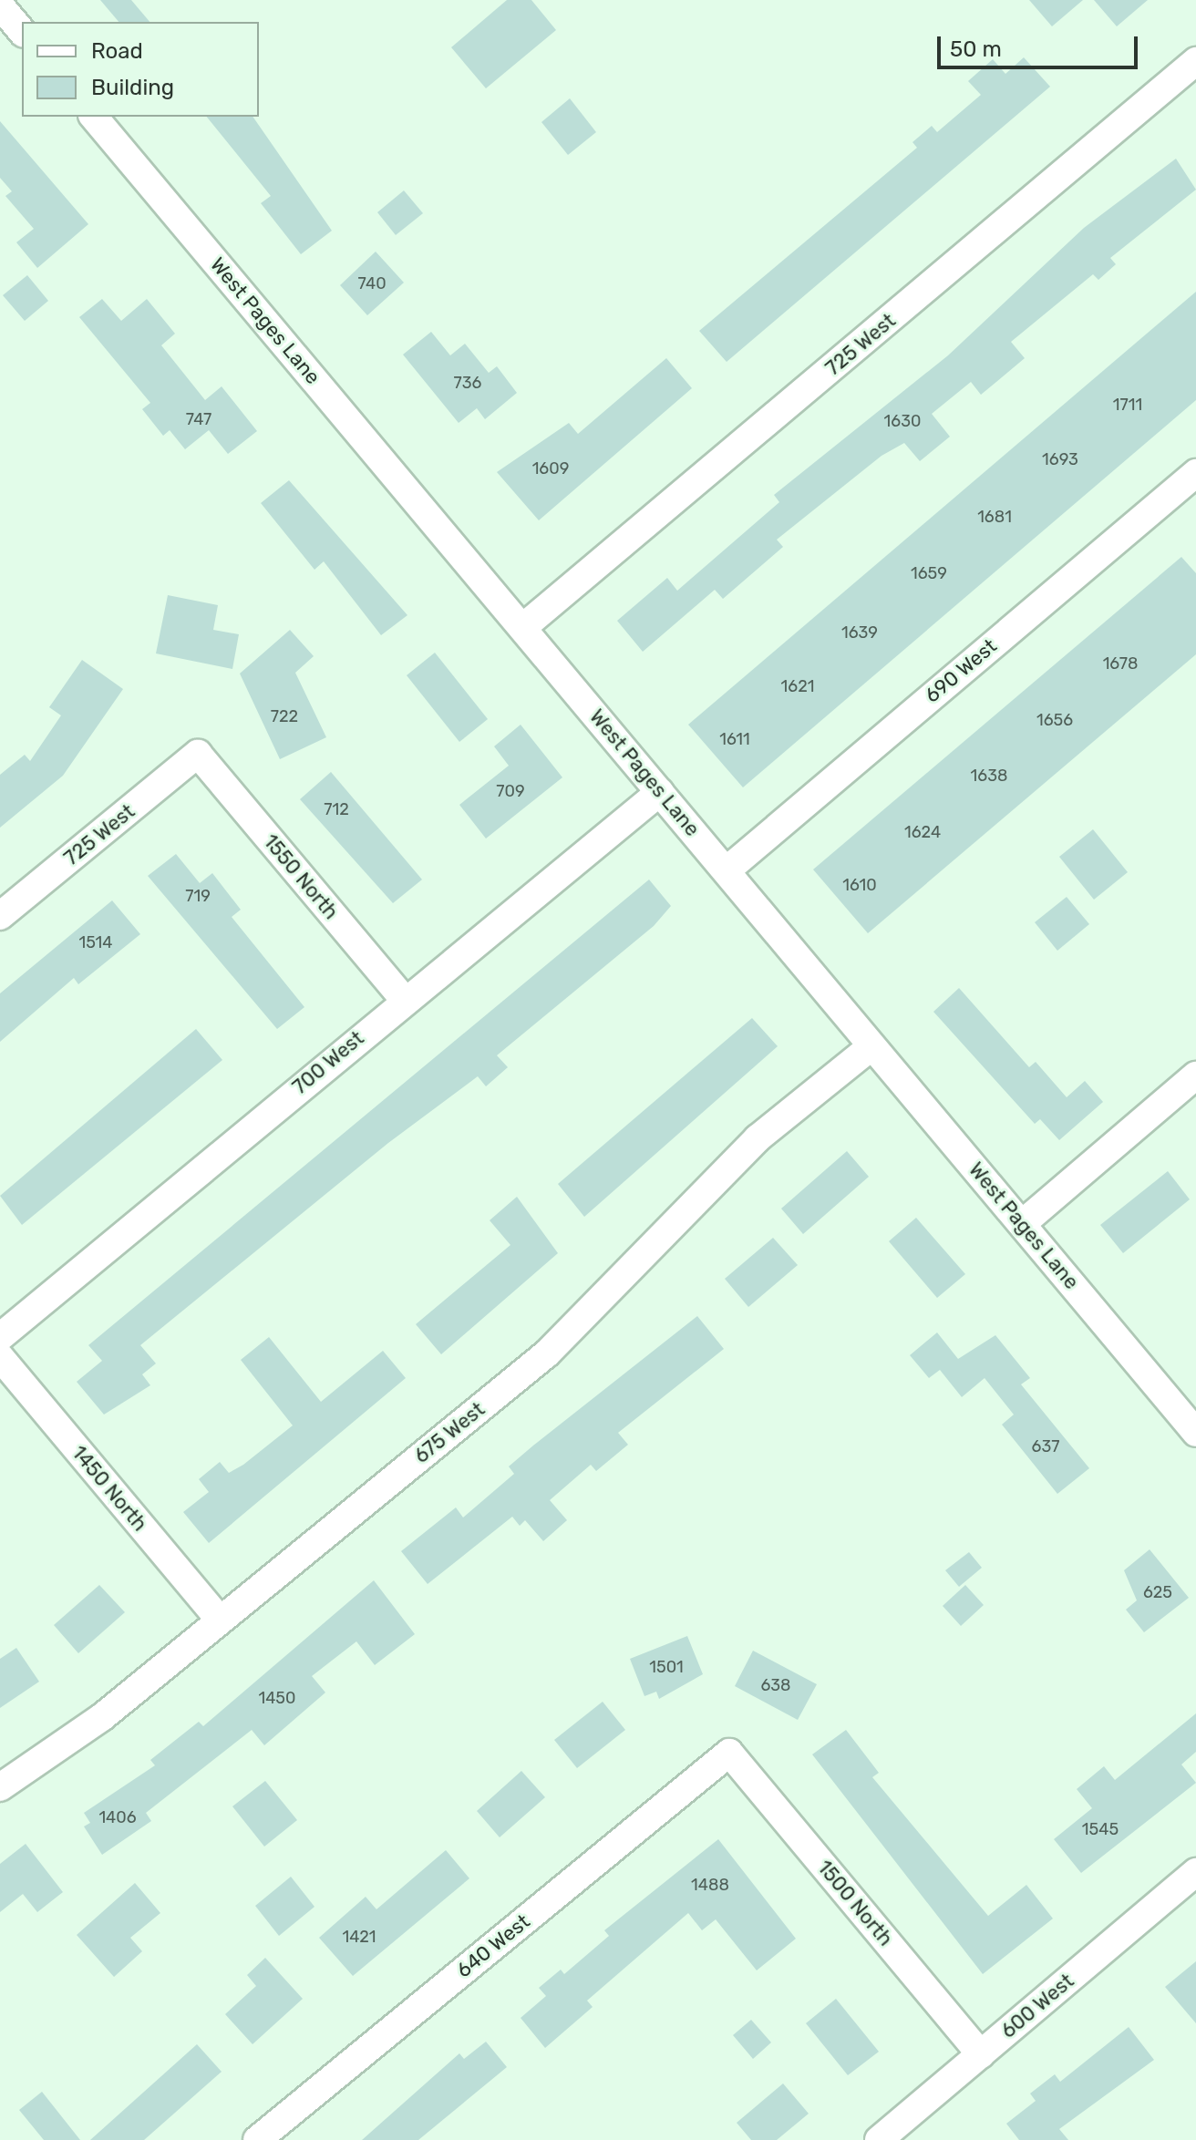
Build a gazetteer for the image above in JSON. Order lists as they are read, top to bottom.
{
  "streets": {
    "street": [
      "West Pages Lane",
      "725 West",
      "690 West",
      "1550 North",
      "700 West",
      "675 West",
      "1450 North",
      "1500 North",
      "640 West",
      "600 West"
    ]
  },
  "crossings": [
    ["West Pages Lane", "725 West"],
    ["West Pages Lane", "690 West"],
    ["West Pages Lane", "700 West"],
    ["West Pages Lane", "675 West"],
    ["725 West", "1550 North"],
    ["1550 North", "700 West"],
    ["675 West", "1450 North"],
    ["1500 North", "640 West"],
    ["1500 North", "600 West"]
  ],
  "house_numbers": [
    "740",
    "736",
    "1711",
    "747",
    "1630",
    "1693",
    "1609",
    "1681",
    "1659",
    "1639",
    "1678",
    "1621",
    "722",
    "1656",
    "1611",
    "1638",
    "709",
    "712",
    "1624",
    "1610",
    "719",
    "1514",
    "637",
    "625",
    "1501",
    "638",
    "1450",
    "1406",
    "1545",
    "1488",
    "1421"
  ],
  "legend": ["Road", "Building"],
  "scale_bar": "50 m"
}
